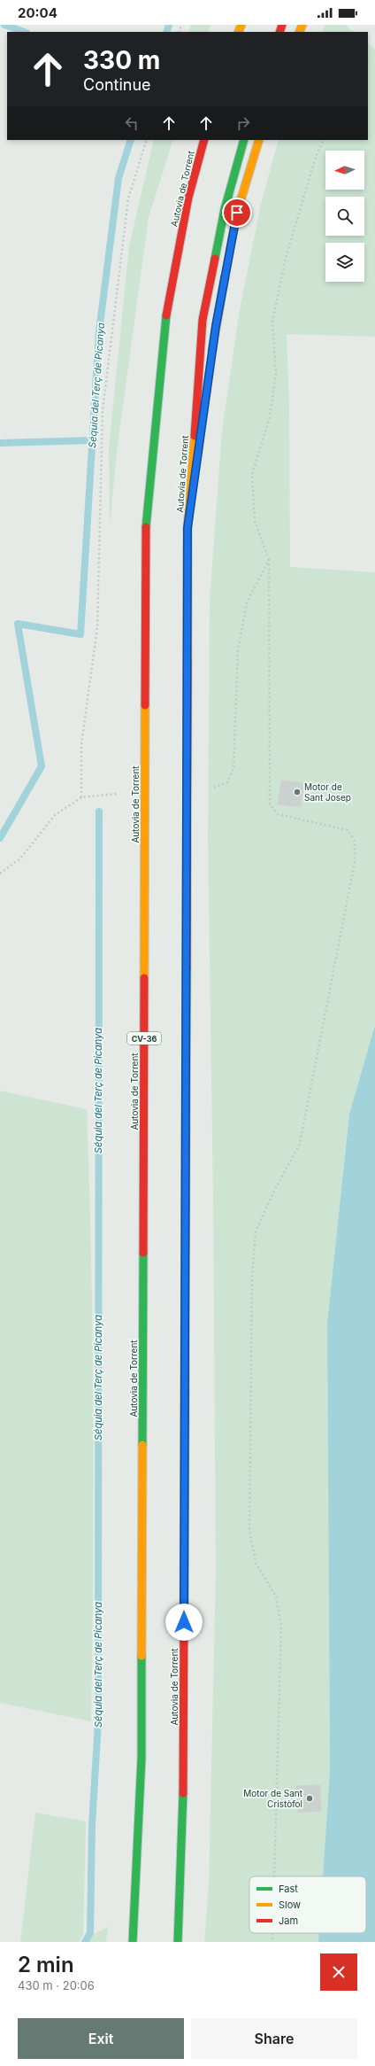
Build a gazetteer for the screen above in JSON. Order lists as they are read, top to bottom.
{
  "streets": {
    "highway": ["Autovia de Torrent", "CV-36"]
  },
  "water": ["Séquia del Terç de Picanya"],
  "places": ["Motor de Sant Josep", "Motor de Sant Cristòfol"],
  "legend": ["Fast", "Slow", "Jam"],
  "north": "left",
  "page": {
    "status": "20:04",
    "turn": ["330 m", "Continue"],
    "heading": ["2 min", "430 m · 20:06"],
    "buttons": ["Exit", "Share"]
  }
}
